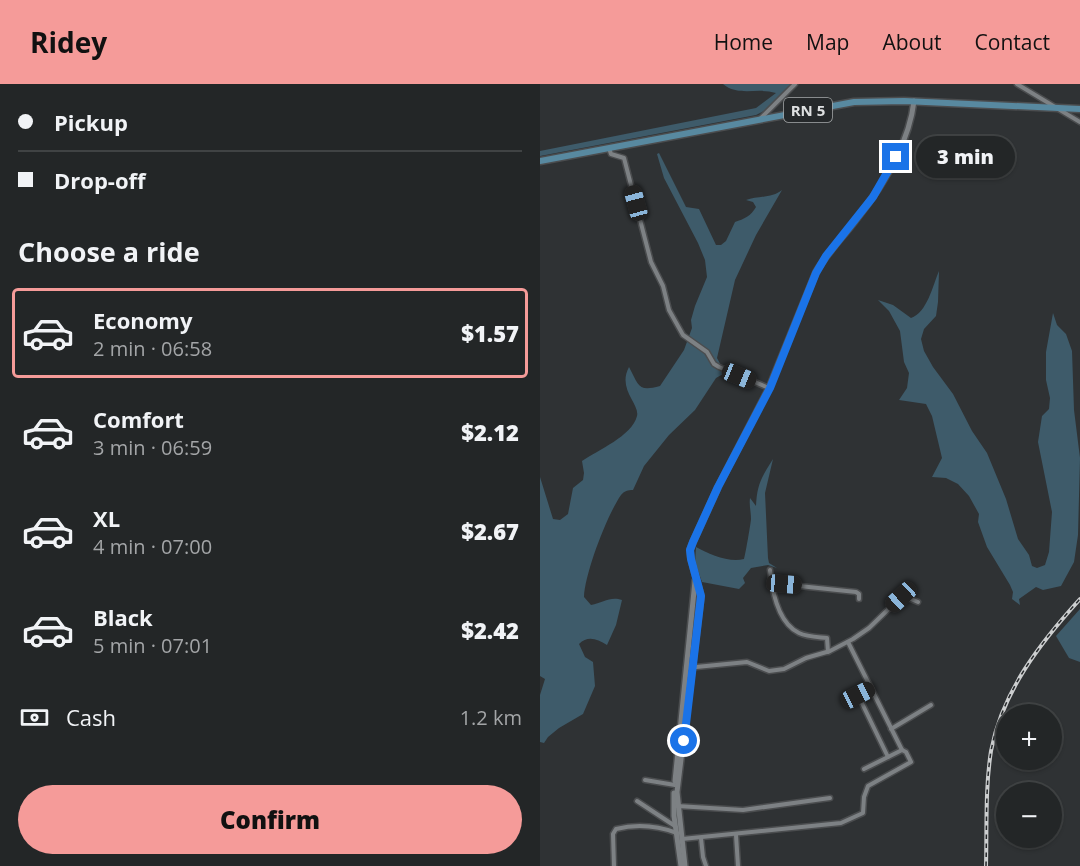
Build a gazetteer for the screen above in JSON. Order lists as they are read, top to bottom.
{
  "streets": {
    "main road": ["RN 5"]
  },
  "page": {
    "header": "Ridey",
    "nav": [
      "Home",
      "Map",
      "About",
      "Contact"
    ],
    "banner": ["Pickup", "Drop-off"],
    "bubble": "3 min",
    "heading": "Choose a ride",
    "list": [
      {
        "name": "Economy",
        "note": "2 min · 06:58",
        "value": "$1.57"
      },
      {
        "name": "Comfort",
        "note": "3 min · 06:59",
        "value": "$2.12"
      },
      {
        "name": "XL",
        "note": "4 min · 07:00",
        "value": "$2.67"
      },
      {
        "name": "Black",
        "note": "5 min · 07:01",
        "value": "$2.42"
      }
    ],
    "pay": ["Cash", "1.2 km"],
    "map_buttons": ["+", "−"],
    "buttons": "Confirm"
  }
}
